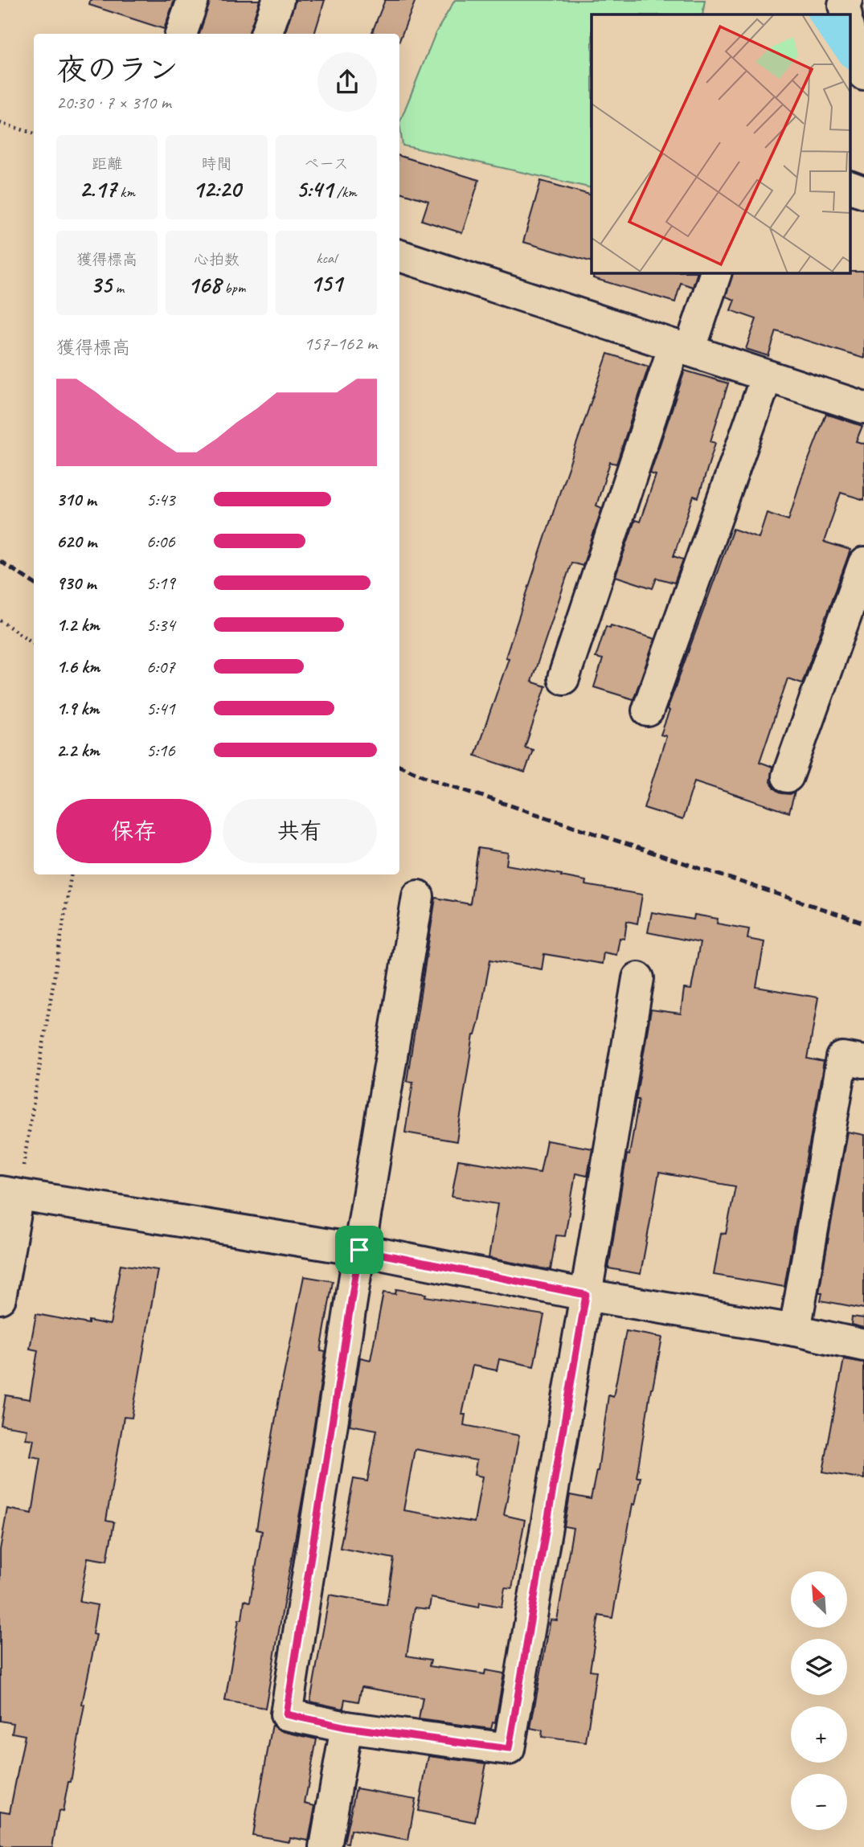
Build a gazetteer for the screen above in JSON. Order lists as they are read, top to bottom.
{
  "north": "top left",
  "page": {
    "heading": ["夜のラン", "20:30 · 7 × 310 m"],
    "stats": [
      ["距離", "2.17 km"],
      ["時間", "12:20"],
      ["ペース", "5:41 /km"],
      ["獲得標高", "35 m"],
      ["心拍数", "168 bpm"],
      ["kcal", "151"]
    ],
    "chart": ["獲得標高", "157–162 m"],
    "list": [
      {
        "name": "310 m",
        "note": "5:43"
      },
      {
        "name": "620 m",
        "note": "6:06"
      },
      {
        "name": "930 m",
        "note": "5:19"
      },
      {
        "name": "1.2 km",
        "note": "5:34"
      },
      {
        "name": "1.6 km",
        "note": "6:07"
      },
      {
        "name": "1.9 km",
        "note": "5:41"
      },
      {
        "name": "2.2 km",
        "note": "5:16"
      }
    ],
    "buttons": ["保存", "共有"],
    "map_buttons": ["+", "−"]
  }
}
